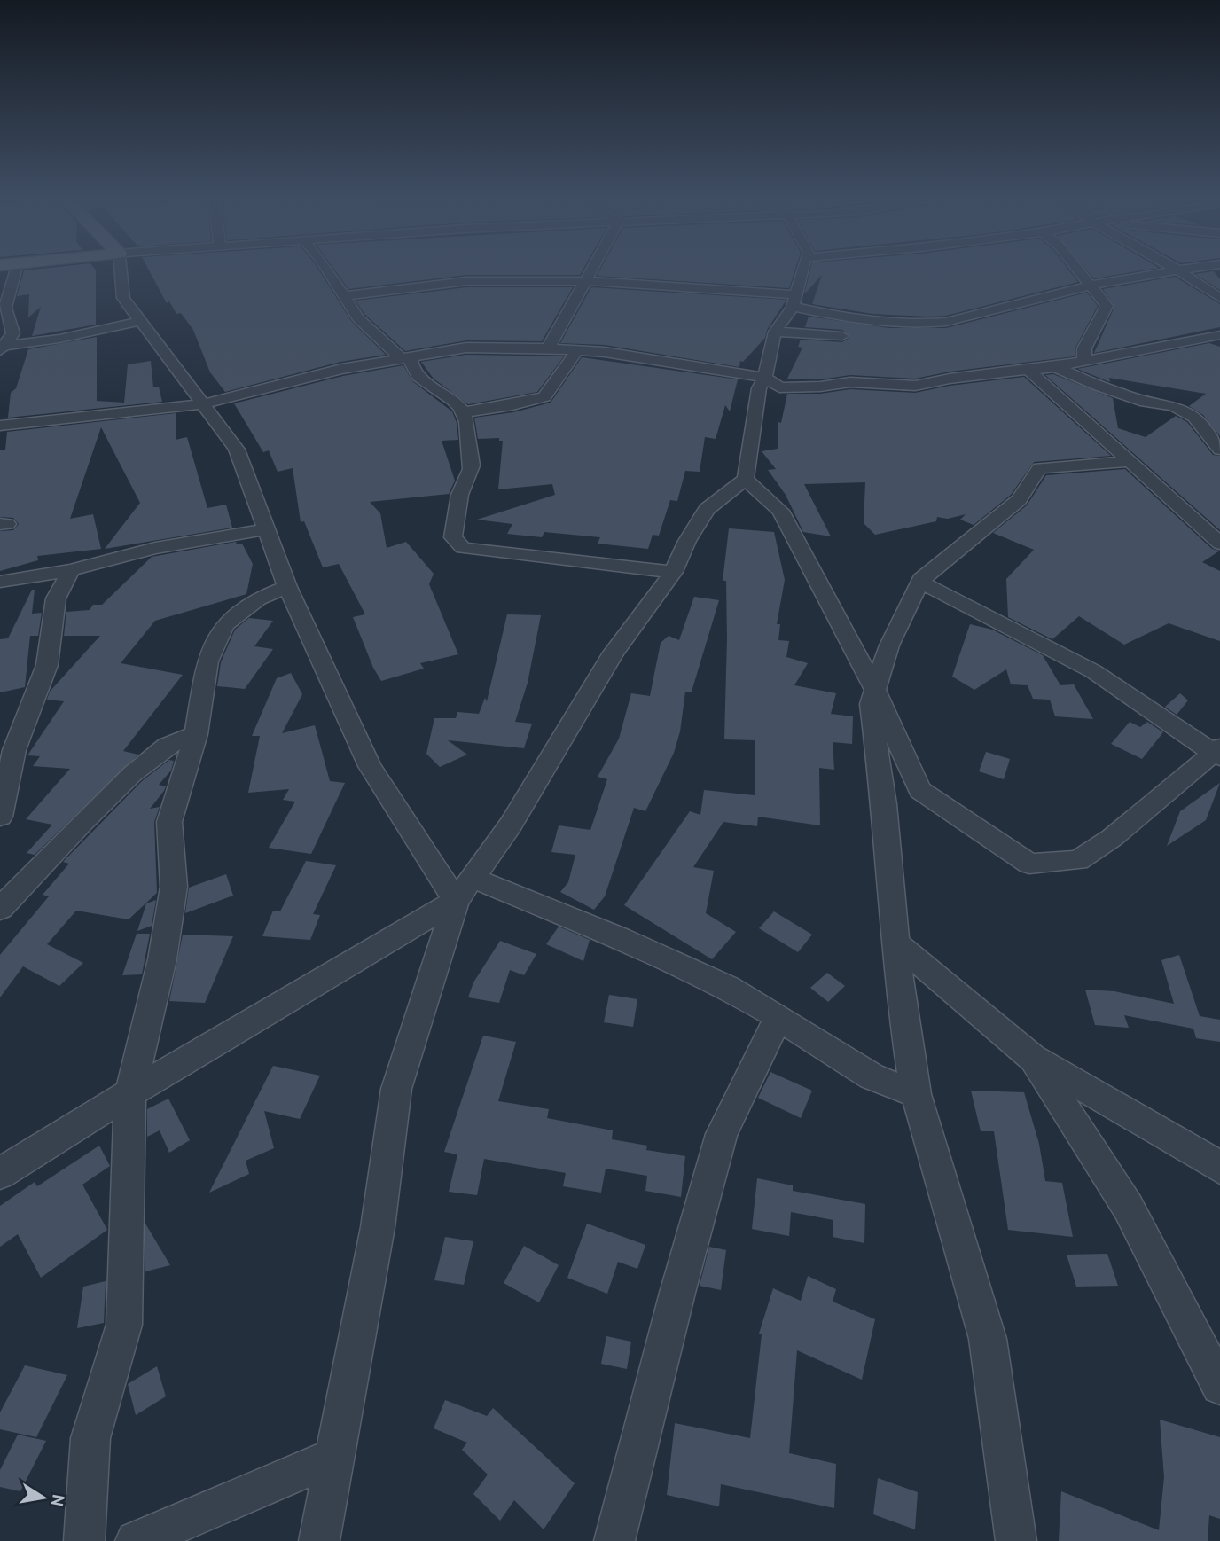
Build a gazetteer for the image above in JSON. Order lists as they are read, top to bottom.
{
  "north": "right"
}
